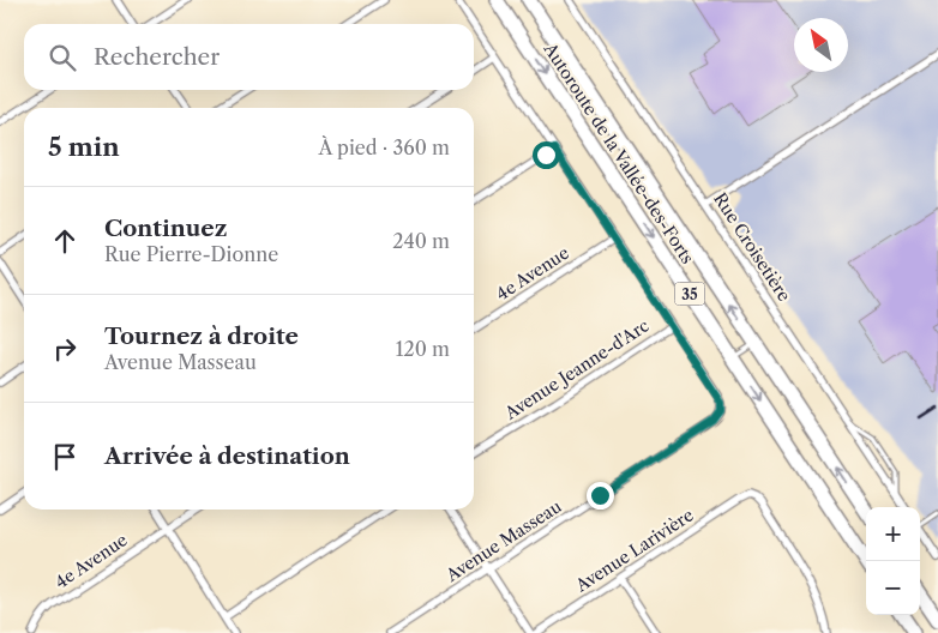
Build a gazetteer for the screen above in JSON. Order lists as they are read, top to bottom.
{
  "streets": {
    "highway": ["Autoroute de la Vallée-des-Forts", "35"],
    "street": [
      "Rue Croisetière",
      "4e Avenue",
      "Avenue Jeanne-d'Arc",
      "Avenue Masseau",
      "Avenue Larivière"
    ]
  },
  "crossings": [
    ["Avenue Jeanne-d'Arc", "Avenue Masseau"]
  ],
  "north": "top left",
  "page": {
    "search": "Rechercher",
    "heading": ["5 min", "À pied · 360 m"],
    "list": [
      ["Continuez", "Rue Pierre-Dionne", "240 m"],
      ["Tournez à droite", "Avenue Masseau", "120 m"],
      "Arrivée à destination"
    ],
    "map_buttons": ["+", "−"]
  }
}
